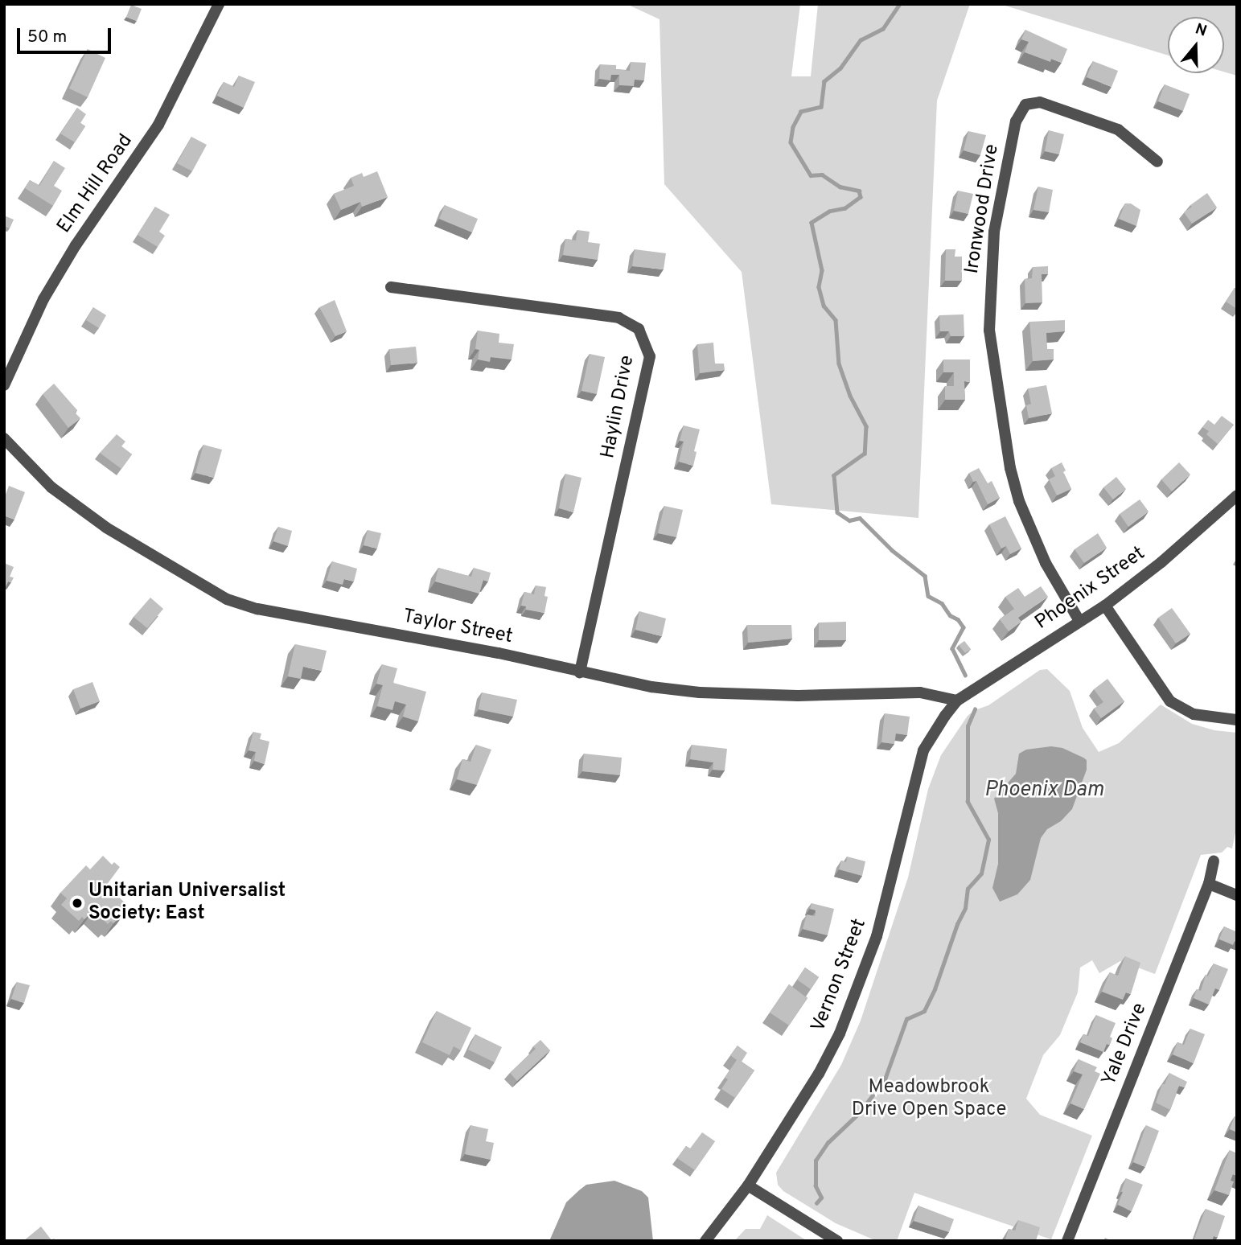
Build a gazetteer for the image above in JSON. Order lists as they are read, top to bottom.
{
  "streets": {
    "street": [
      "Elm Hill Road",
      "Ironwood Drive",
      "Haylin Drive",
      "Phoenix Street",
      "Taylor Street",
      "Vernon Street",
      "Yale Drive"
    ]
  },
  "crossings": [
    ["Ironwood Drive", "Phoenix Street"],
    ["Haylin Drive", "Taylor Street"],
    ["Phoenix Street", "Taylor Street"],
    ["Phoenix Street", "Vernon Street"],
    ["Taylor Street", "Vernon Street"]
  ],
  "water": ["Phoenix Dam"],
  "parks": ["Meadowbrook Drive Open Space"],
  "places": ["Unitarian Universalist Society: East"],
  "scale_bar": "50 m",
  "north": "top"
}
